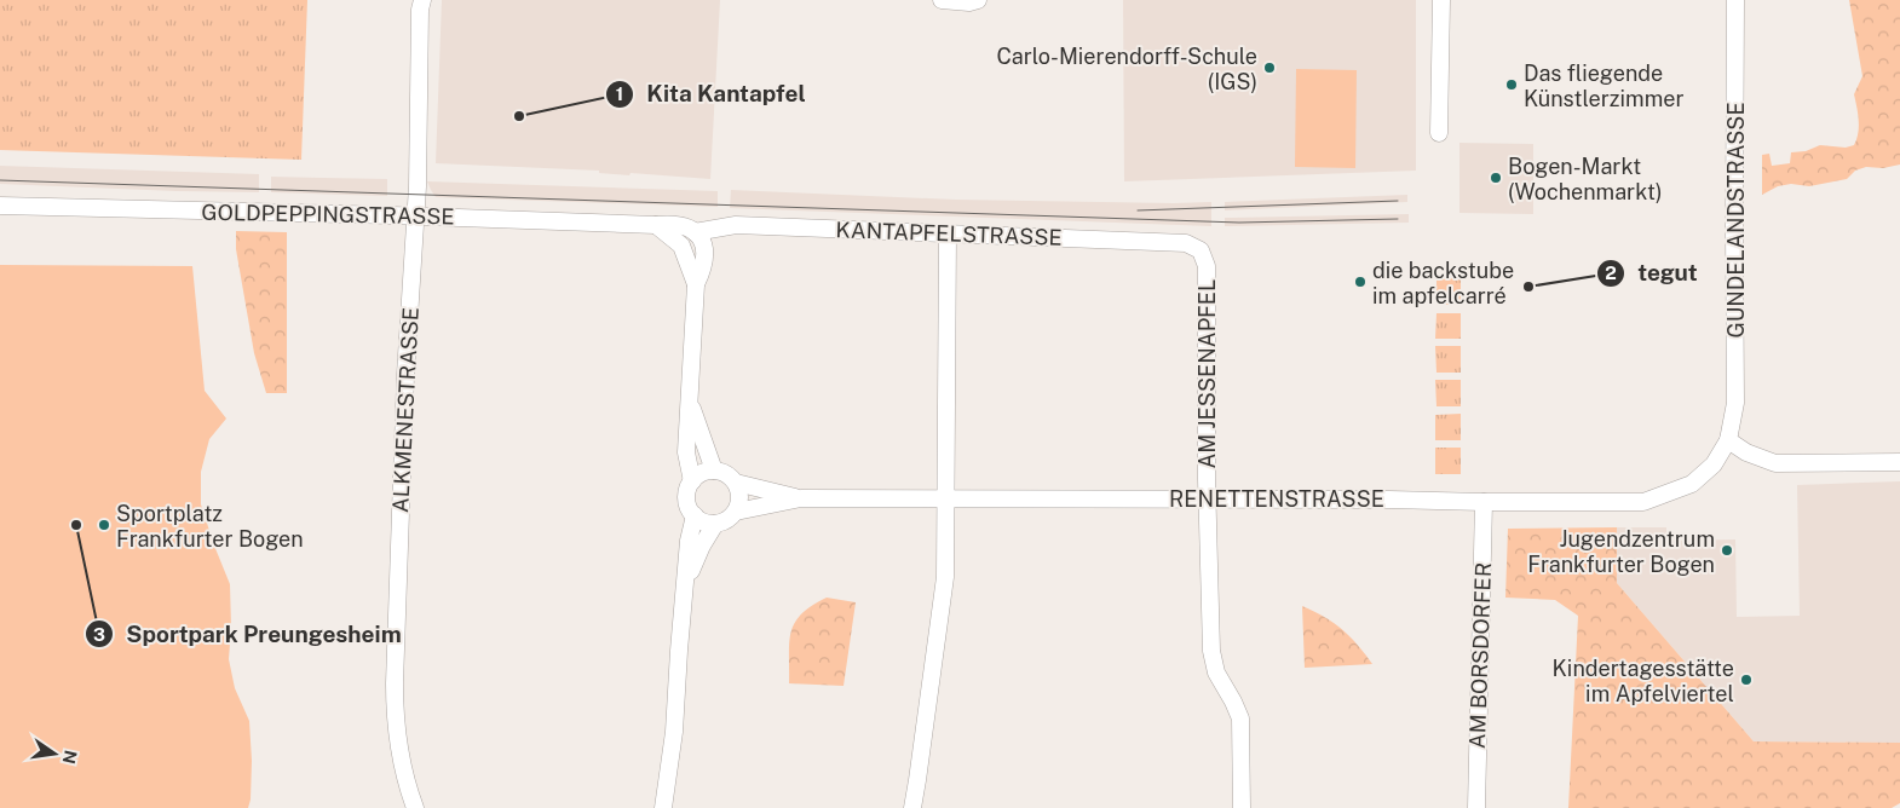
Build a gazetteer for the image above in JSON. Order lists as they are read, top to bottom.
{
  "streets": {
    "street": [
      "GOLDPEPPINGSTRASSE",
      "GUNDELANDSTRASSE",
      "KANTAPFELSTRASSE",
      "AM JESSENAPFEL",
      "ALKMENESTRASSE",
      "RENETTENSTRASSE",
      "AM BORSDORFER"
    ]
  },
  "crossings": [
    ["GOLDPEPPINGSTRASSE", "KANTAPFELSTRASSE"],
    ["GOLDPEPPINGSTRASSE", "ALKMENESTRASSE"],
    ["GUNDELANDSTRASSE", "RENETTENSTRASSE"],
    ["KANTAPFELSTRASSE", "AM JESSENAPFEL"],
    ["AM JESSENAPFEL", "RENETTENSTRASSE"],
    ["RENETTENSTRASSE", "AM BORSDORFER"]
  ],
  "places": [
    "Carlo-Mierendorff-Schule (IGS)",
    "Das fliegende Künstlerzimmer",
    "Kita Kantapfel",
    "Bogen-Markt (Wochenmarkt)",
    "die backstube im apfelcarré",
    "tegut",
    "Sportpark Preungesheim",
    "Sportplatz Frankfurter Bogen",
    "Jugendzentrum Frankfurter Bogen",
    "Kindertagesstätte im Apfelviertel"
  ],
  "north": "right"
}
